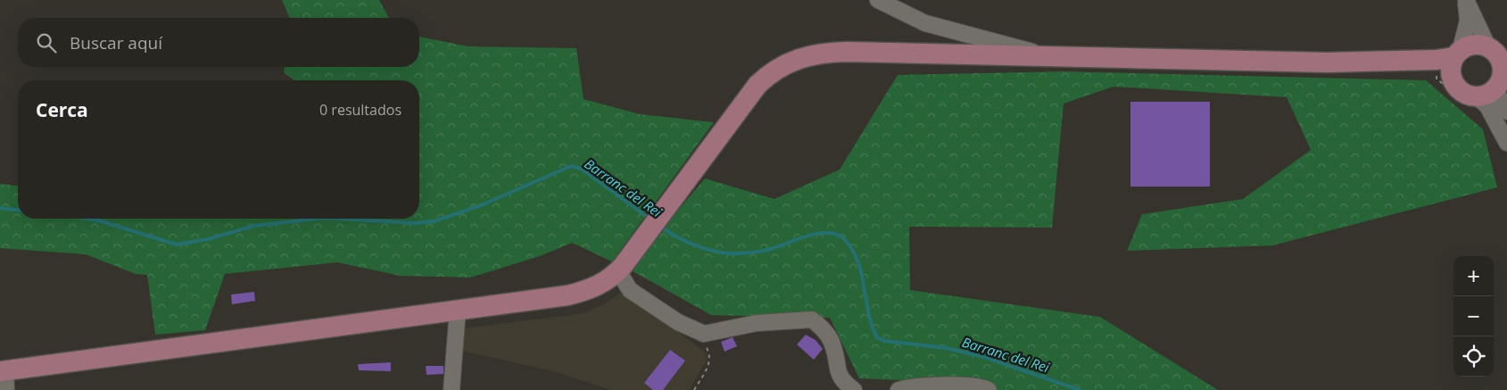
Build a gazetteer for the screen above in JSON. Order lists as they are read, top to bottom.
{
  "water": ["Barranc del Rei"],
  "page": {
    "search": "Buscar aquí",
    "heading": ["Cerca", "0 resultados"],
    "map_buttons": ["+", "−"]
  }
}
